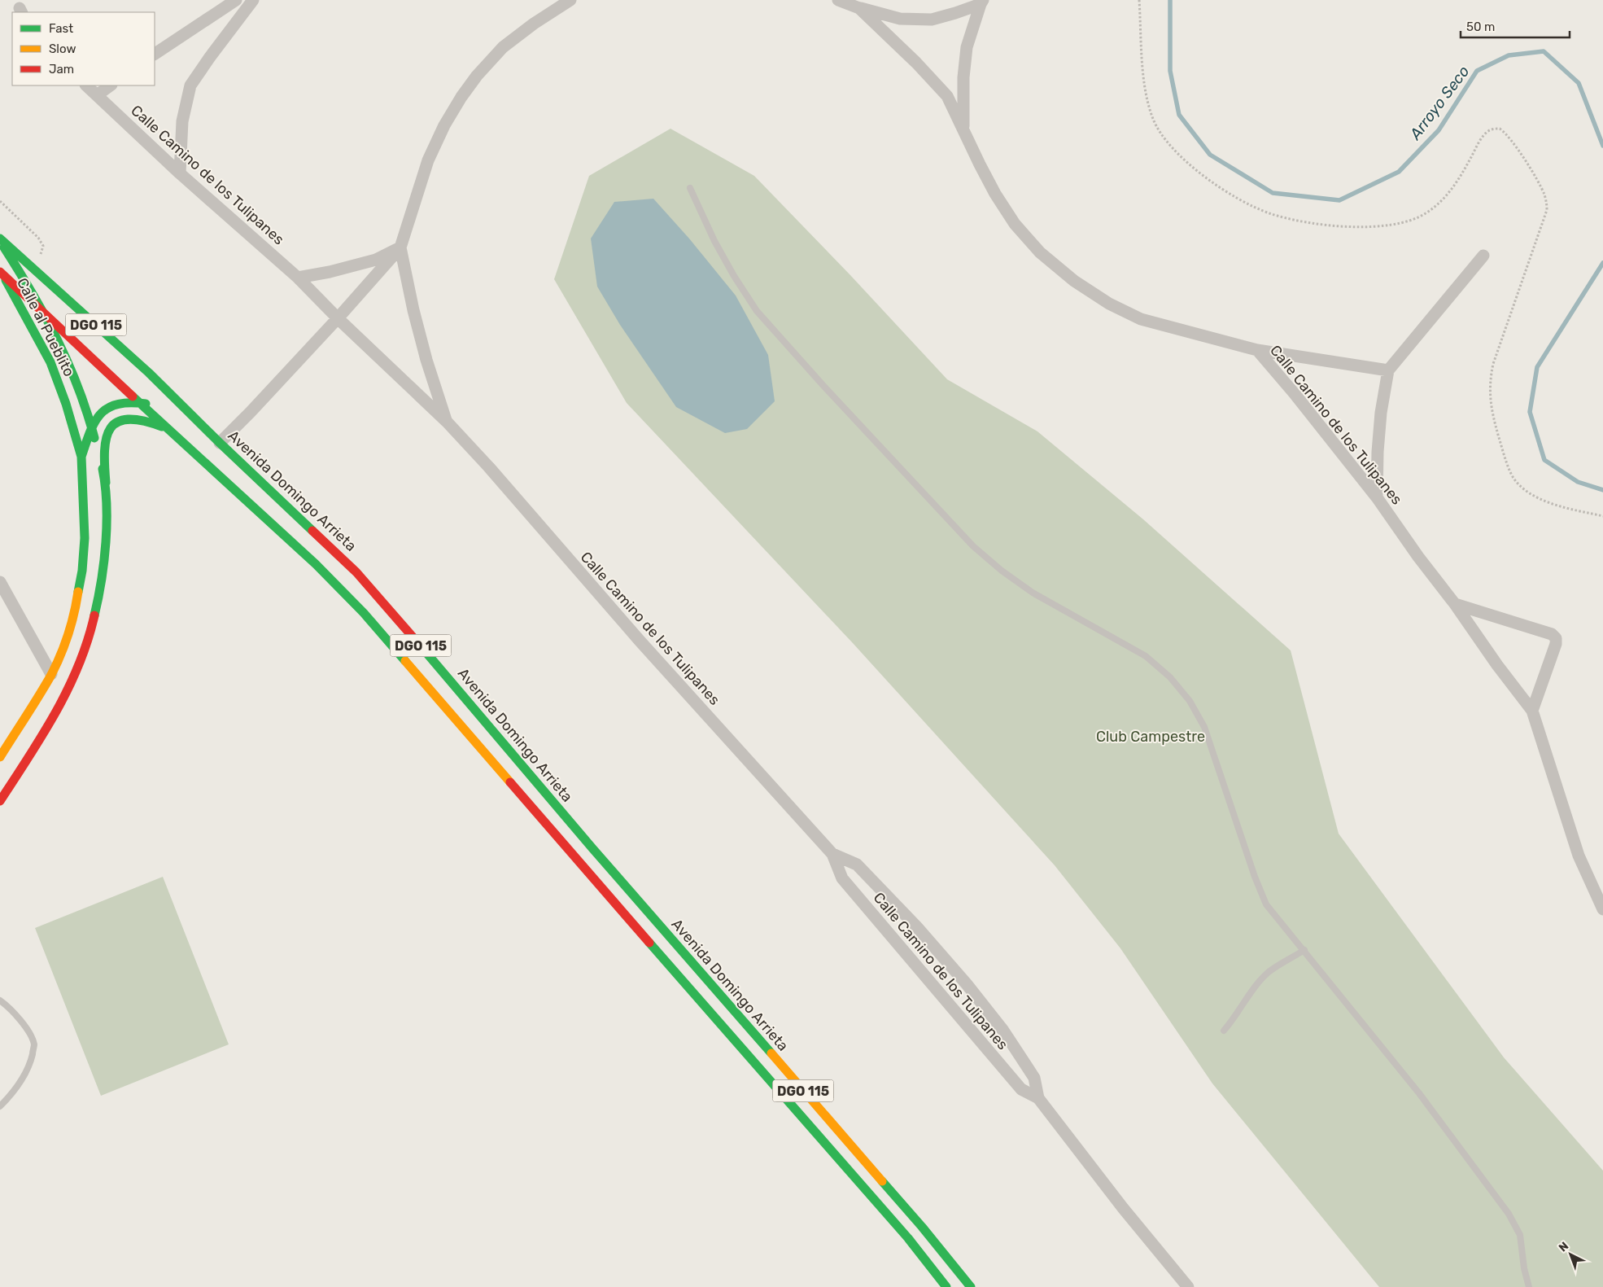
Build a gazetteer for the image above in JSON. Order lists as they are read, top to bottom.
{
  "streets": {
    "main road": ["DGO 115", "Calle al Pueblito", "Avenida Domingo Arrieta"],
    "street": ["Calle Camino de los Tulipanes"]
  },
  "crossings": [
    ["Calle Camino de los Tulipanes", "Avenida Domingo Arrieta"],
    ["DGO 115", "Calle al Pueblito"]
  ],
  "water": ["Arroyo Seco"],
  "parks": ["Club Campestre"],
  "legend": ["Fast", "Slow", "Jam"],
  "scale_bar": "50 m",
  "north": "top left"
}
